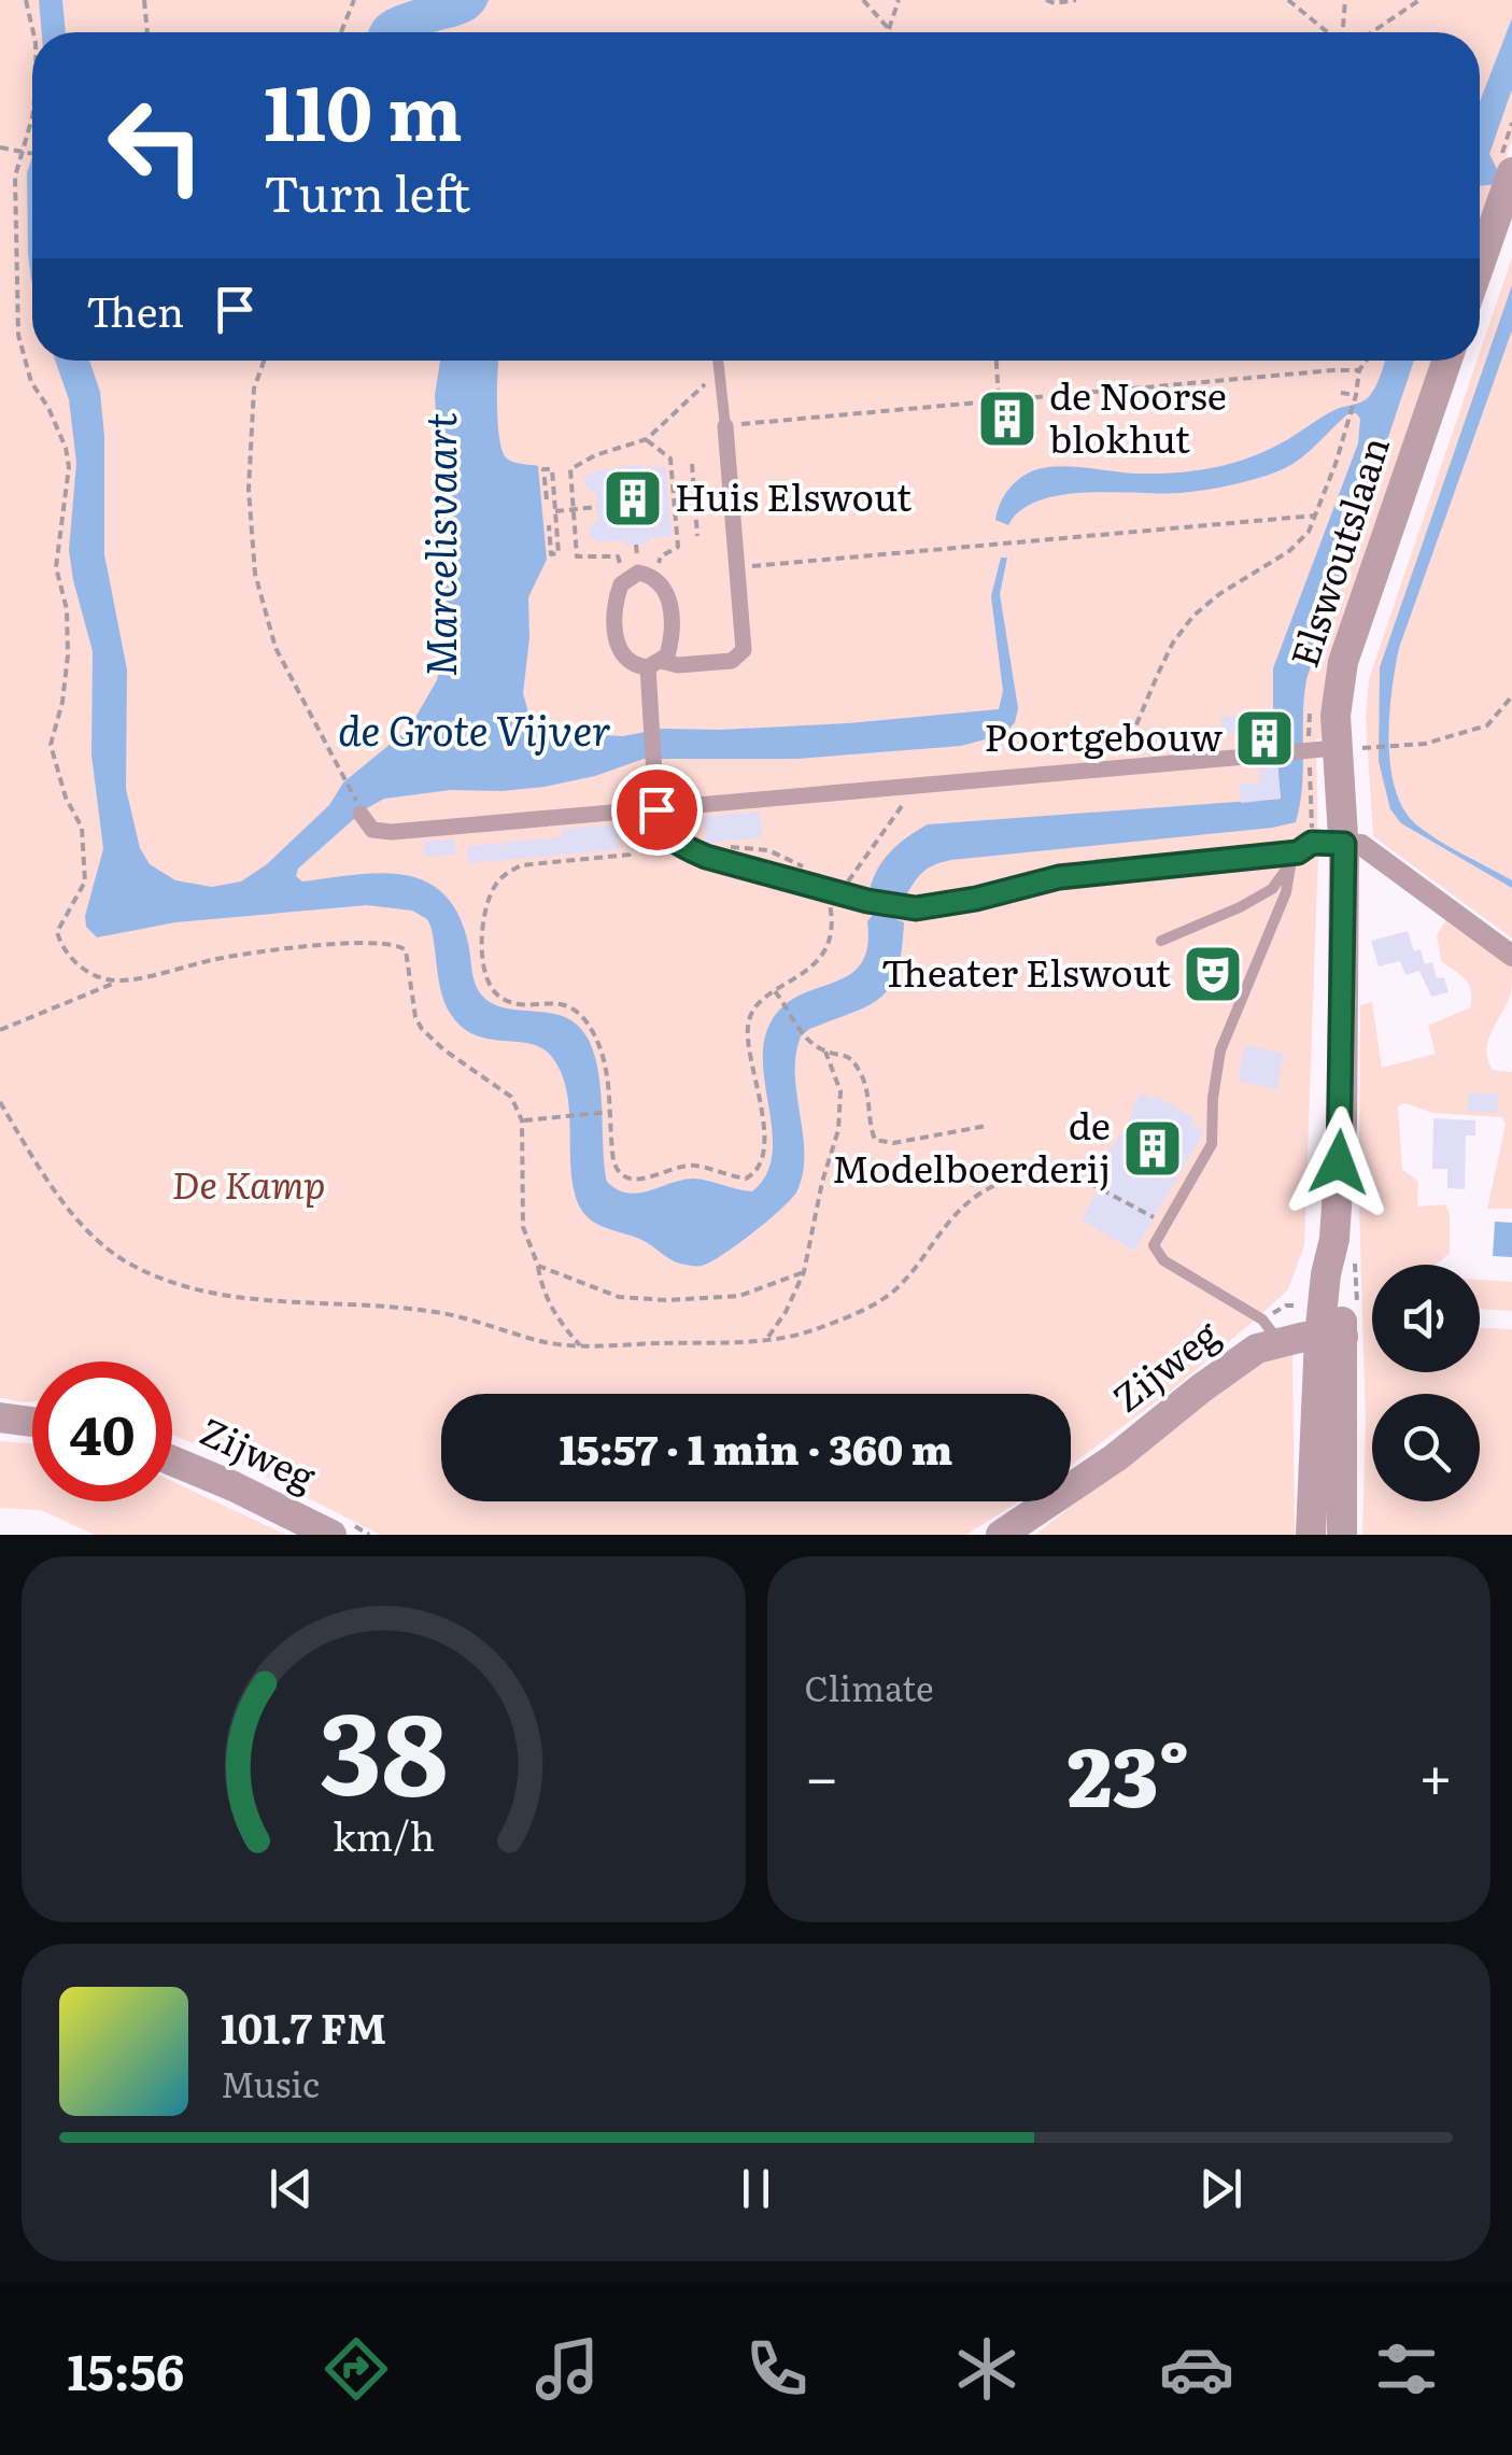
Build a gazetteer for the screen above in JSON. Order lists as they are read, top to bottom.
{
  "streets": {
    "street": ["Elswoutslaan", "Zijweg"]
  },
  "crossings": [
    ["Elswoutslaan", "Zijweg"]
  ],
  "water": ["Marcelisvaart", "de Grote Vijver"],
  "parks": ["De Kamp"],
  "places": {
    "building": [
      "de Noorse blokhut",
      "Huis Elswout",
      "Poortgebouw",
      "de Modelboerderij"
    ],
    "theatre": ["Theater Elswout"]
  },
  "page": {
    "turn": ["110 m", "Turn left"],
    "then": "Then",
    "limit": "40",
    "trip": "15:57 · 1 min · 360 m",
    "tile": "Climate",
    "heat": ["−", "23°", "+"],
    "song": ["101.7 FM", "Music"],
    "tabs": "15:56",
    "gauge": ["38", "km/h"]
  }
}
